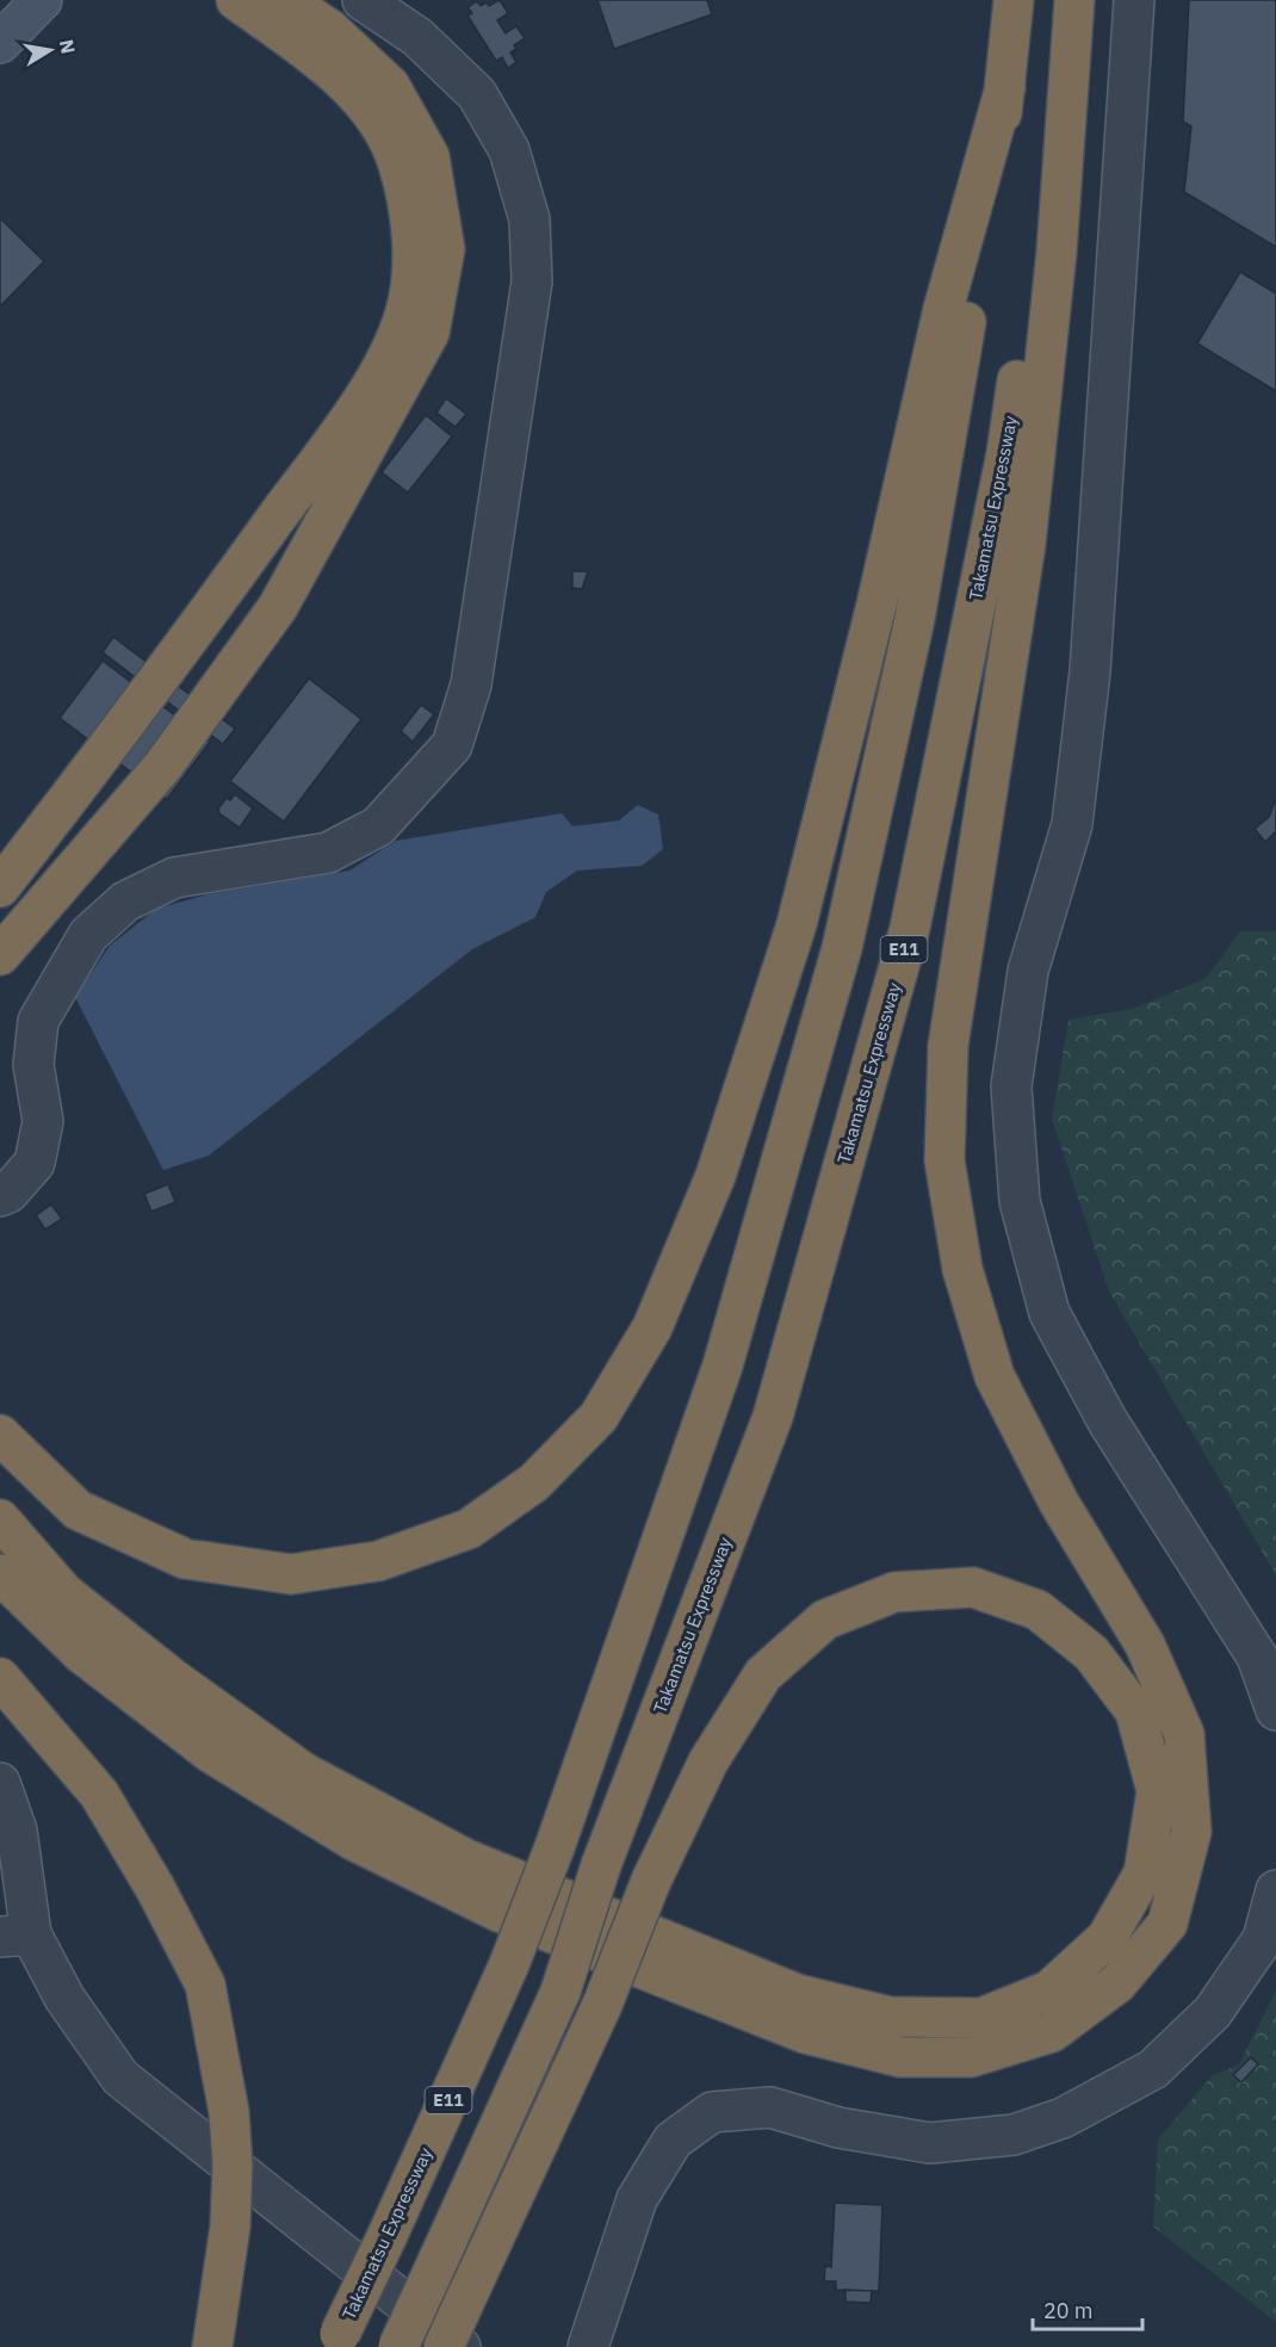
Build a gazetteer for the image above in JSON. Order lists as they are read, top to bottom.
{
  "streets": {
    "highway": ["Takamatsu Expressway", "E11"]
  },
  "crossings": [
    ["Takamatsu Expressway", "E11"]
  ],
  "scale_bar": "20 m",
  "north": "right"
}
